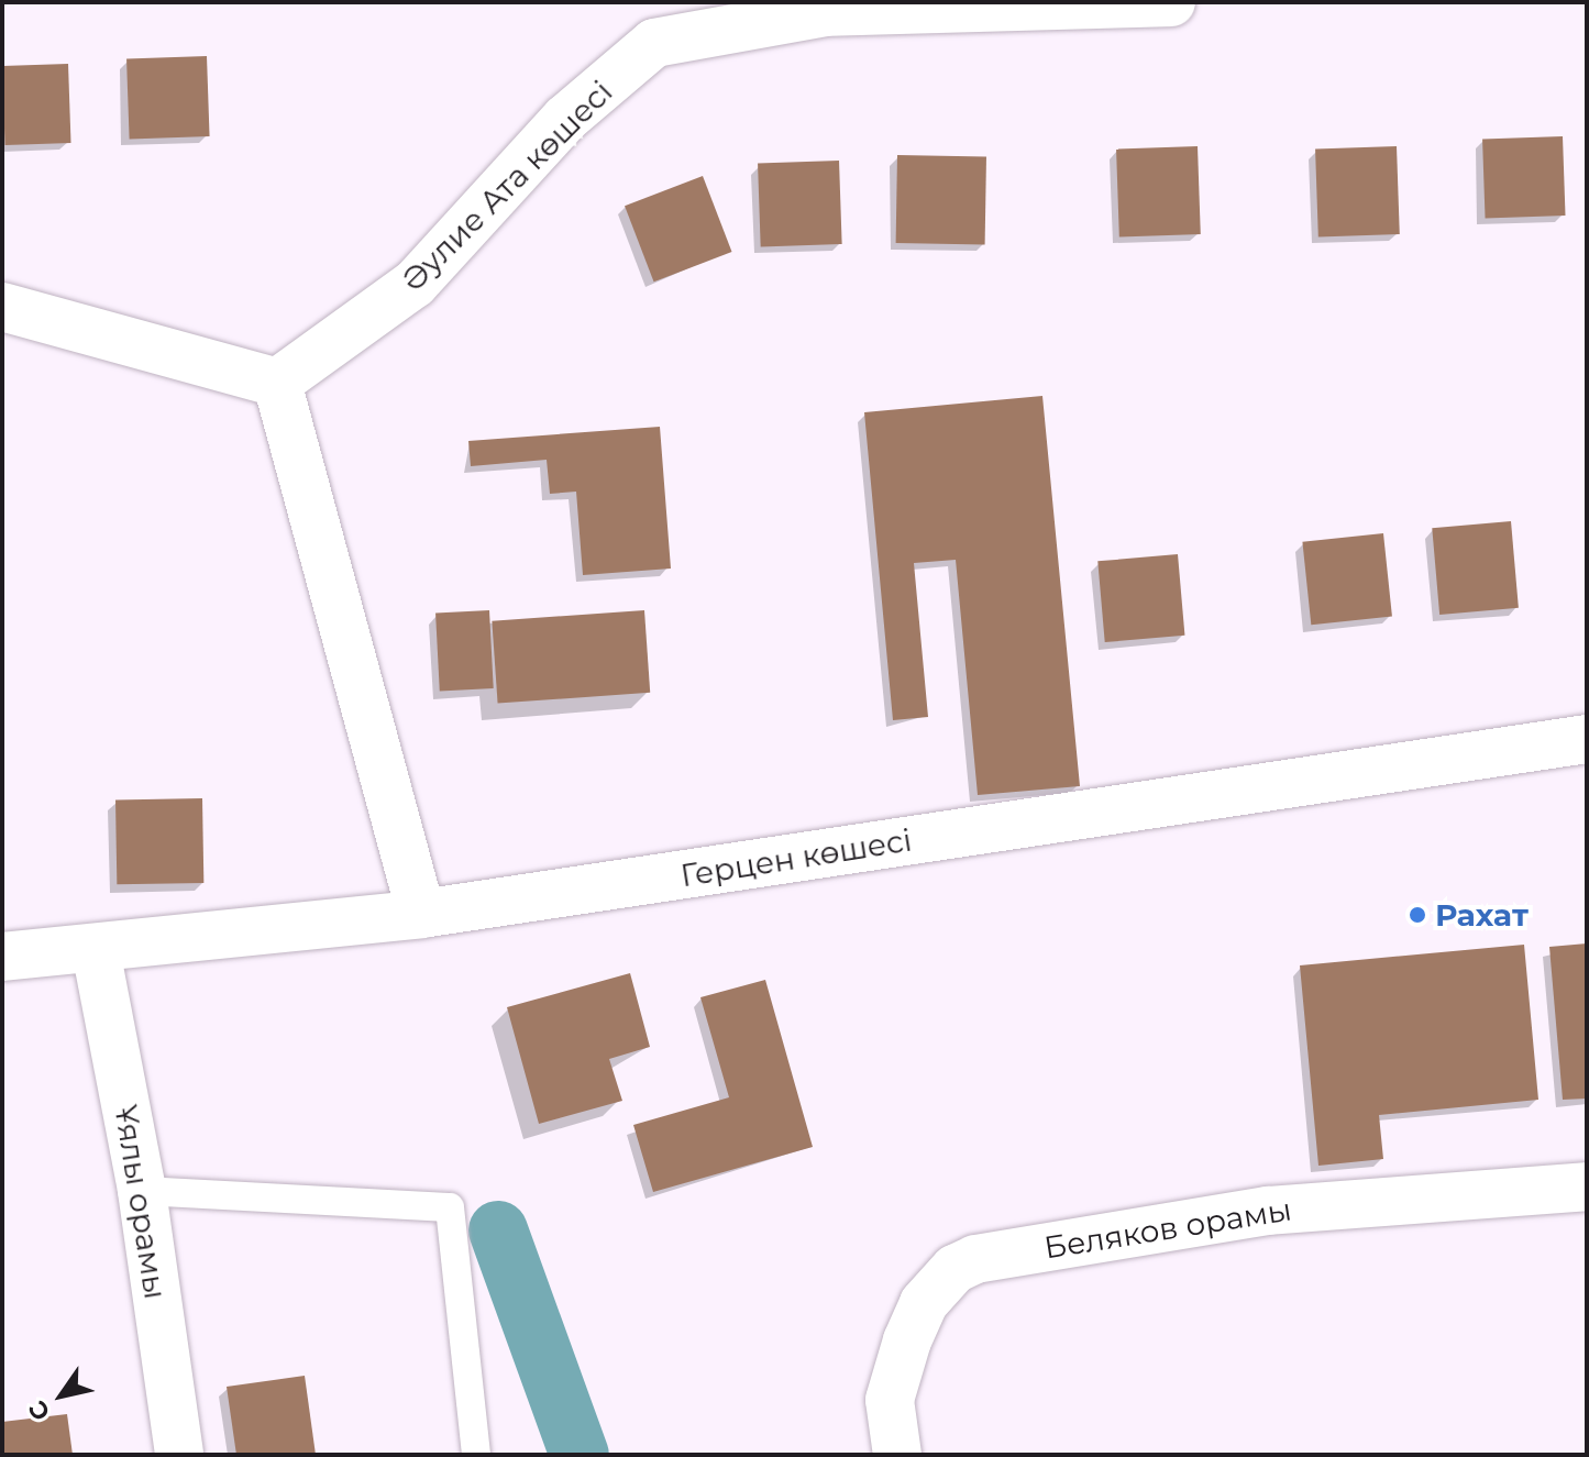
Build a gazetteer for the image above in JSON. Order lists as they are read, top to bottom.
{
  "streets": {
    "street": [
      "Әулие Ата көшесі",
      "Герцен көшесі",
      "Ұялы орамы",
      "Беляков орамы"
    ]
  },
  "crossings": [
    ["Герцен көшесі", "Ұялы орамы"]
  ],
  "places": ["Рахат"],
  "north": "bottom left"
}
